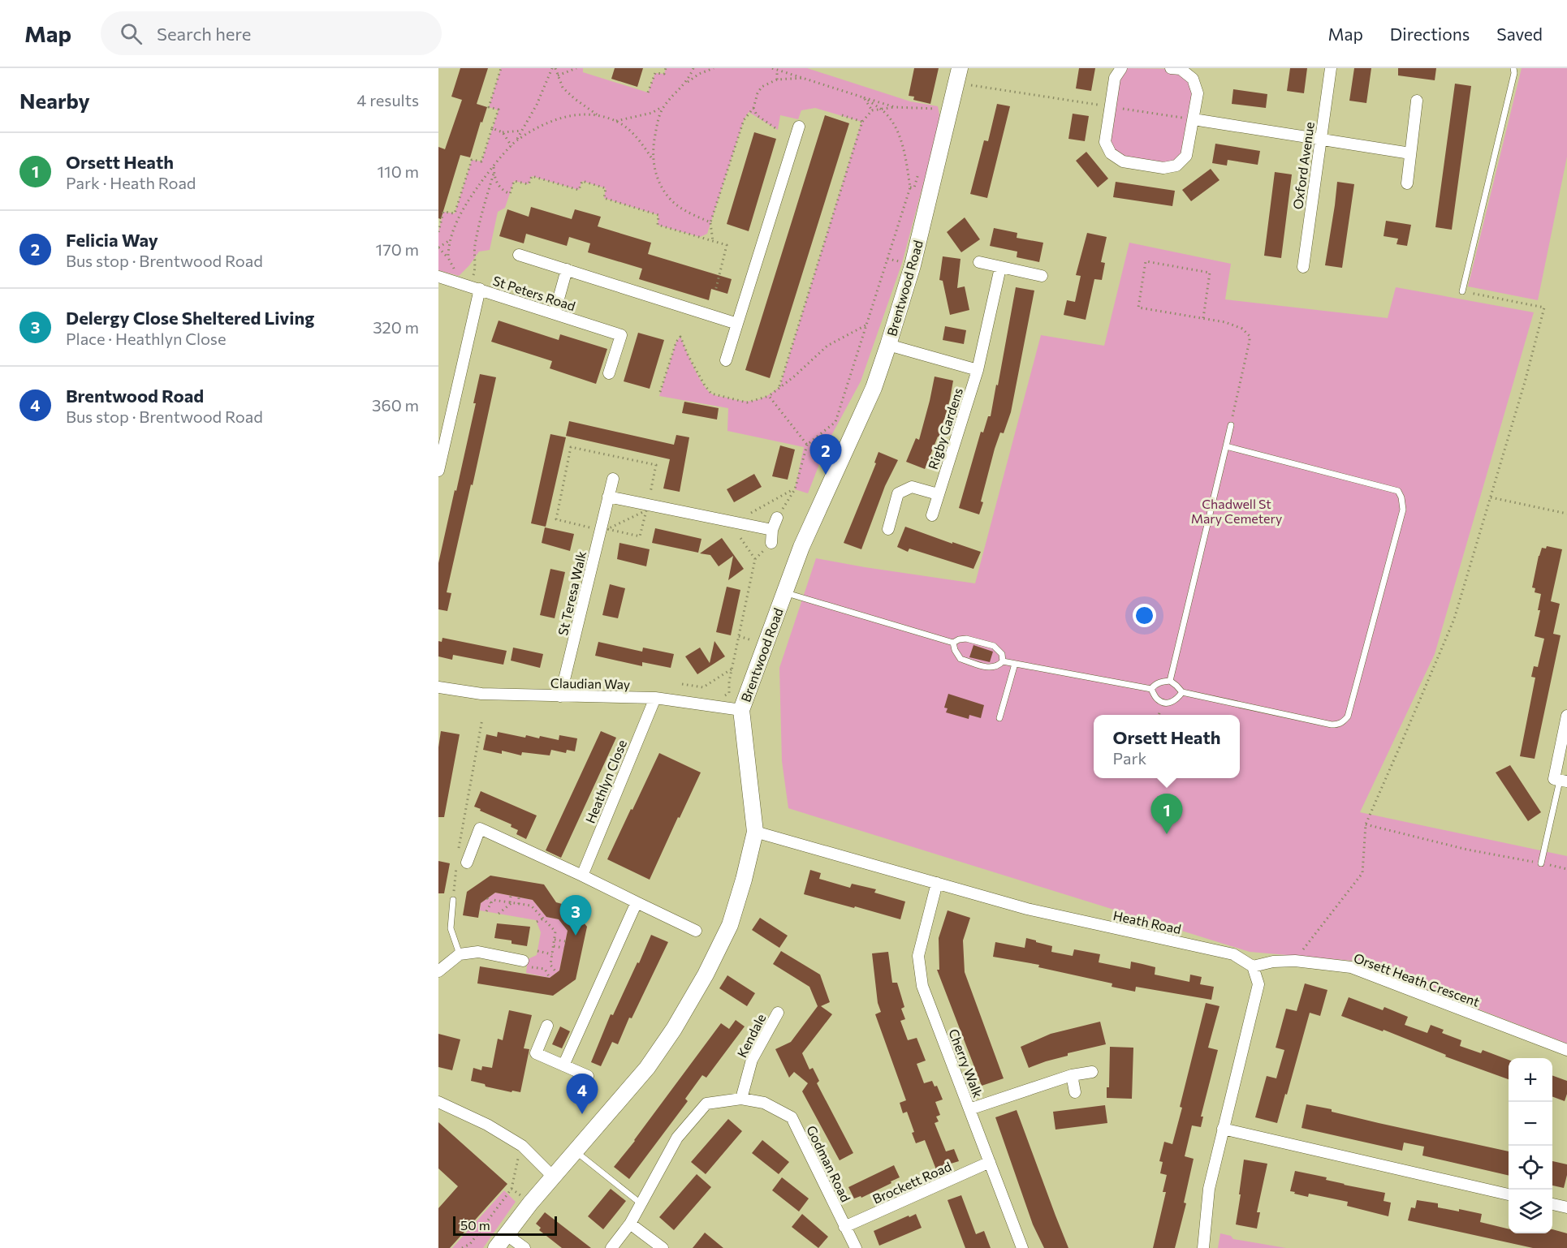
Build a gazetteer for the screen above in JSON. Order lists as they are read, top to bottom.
{
  "streets": {
    "street": [
      "Oxford Avenue",
      "Brentwood Road",
      "St Peters Road",
      "Rigby Gardens",
      "St Teresa Walk",
      "Claudian Way",
      "Heathlyn Close",
      "Heath Road",
      "Orsett Heath Crescent",
      "Kendale",
      "Cherry Walk",
      "Godman Road",
      "Brockett Road"
    ]
  },
  "crossings": [
    ["Brentwood Road", "Claudian Way"],
    ["Brentwood Road", "Heath Road"],
    ["St Teresa Walk", "Claudian Way"],
    ["Claudian Way", "Heathlyn Close"],
    ["Heath Road", "Orsett Heath Crescent"],
    ["Heath Road", "Cherry Walk"],
    ["Kendale", "Godman Road"],
    ["Cherry Walk", "Brockett Road"],
    ["Godman Road", "Brockett Road"]
  ],
  "parks": ["Chadwell St Mary Cemetery"],
  "scale_bar": "50 m",
  "page": {
    "header": "Map",
    "search": "Search here",
    "nav": ["Map", "Directions", "Saved"],
    "heading": ["Nearby", "4 results"],
    "list": [
      {
        "mark": "1",
        "name": "Orsett Heath",
        "note": "Park · Heath Road",
        "value": "110 m"
      },
      {
        "mark": "2",
        "name": "Felicia Way",
        "note": "Bus stop · Brentwood Road",
        "value": "170 m"
      },
      {
        "mark": "3",
        "name": "Delergy Close Sheltered Living",
        "note": "Place · Heathlyn Close",
        "value": "320 m"
      },
      {
        "mark": "4",
        "name": "Brentwood Road",
        "note": "Bus stop · Brentwood Road",
        "value": "360 m"
      }
    ],
    "pins": [
      "2",
      "1",
      "3",
      "4"
    ],
    "popup": ["Orsett Heath", "Park"],
    "map_buttons": ["+", "−"],
    "scale": "50 m"
  }
}
